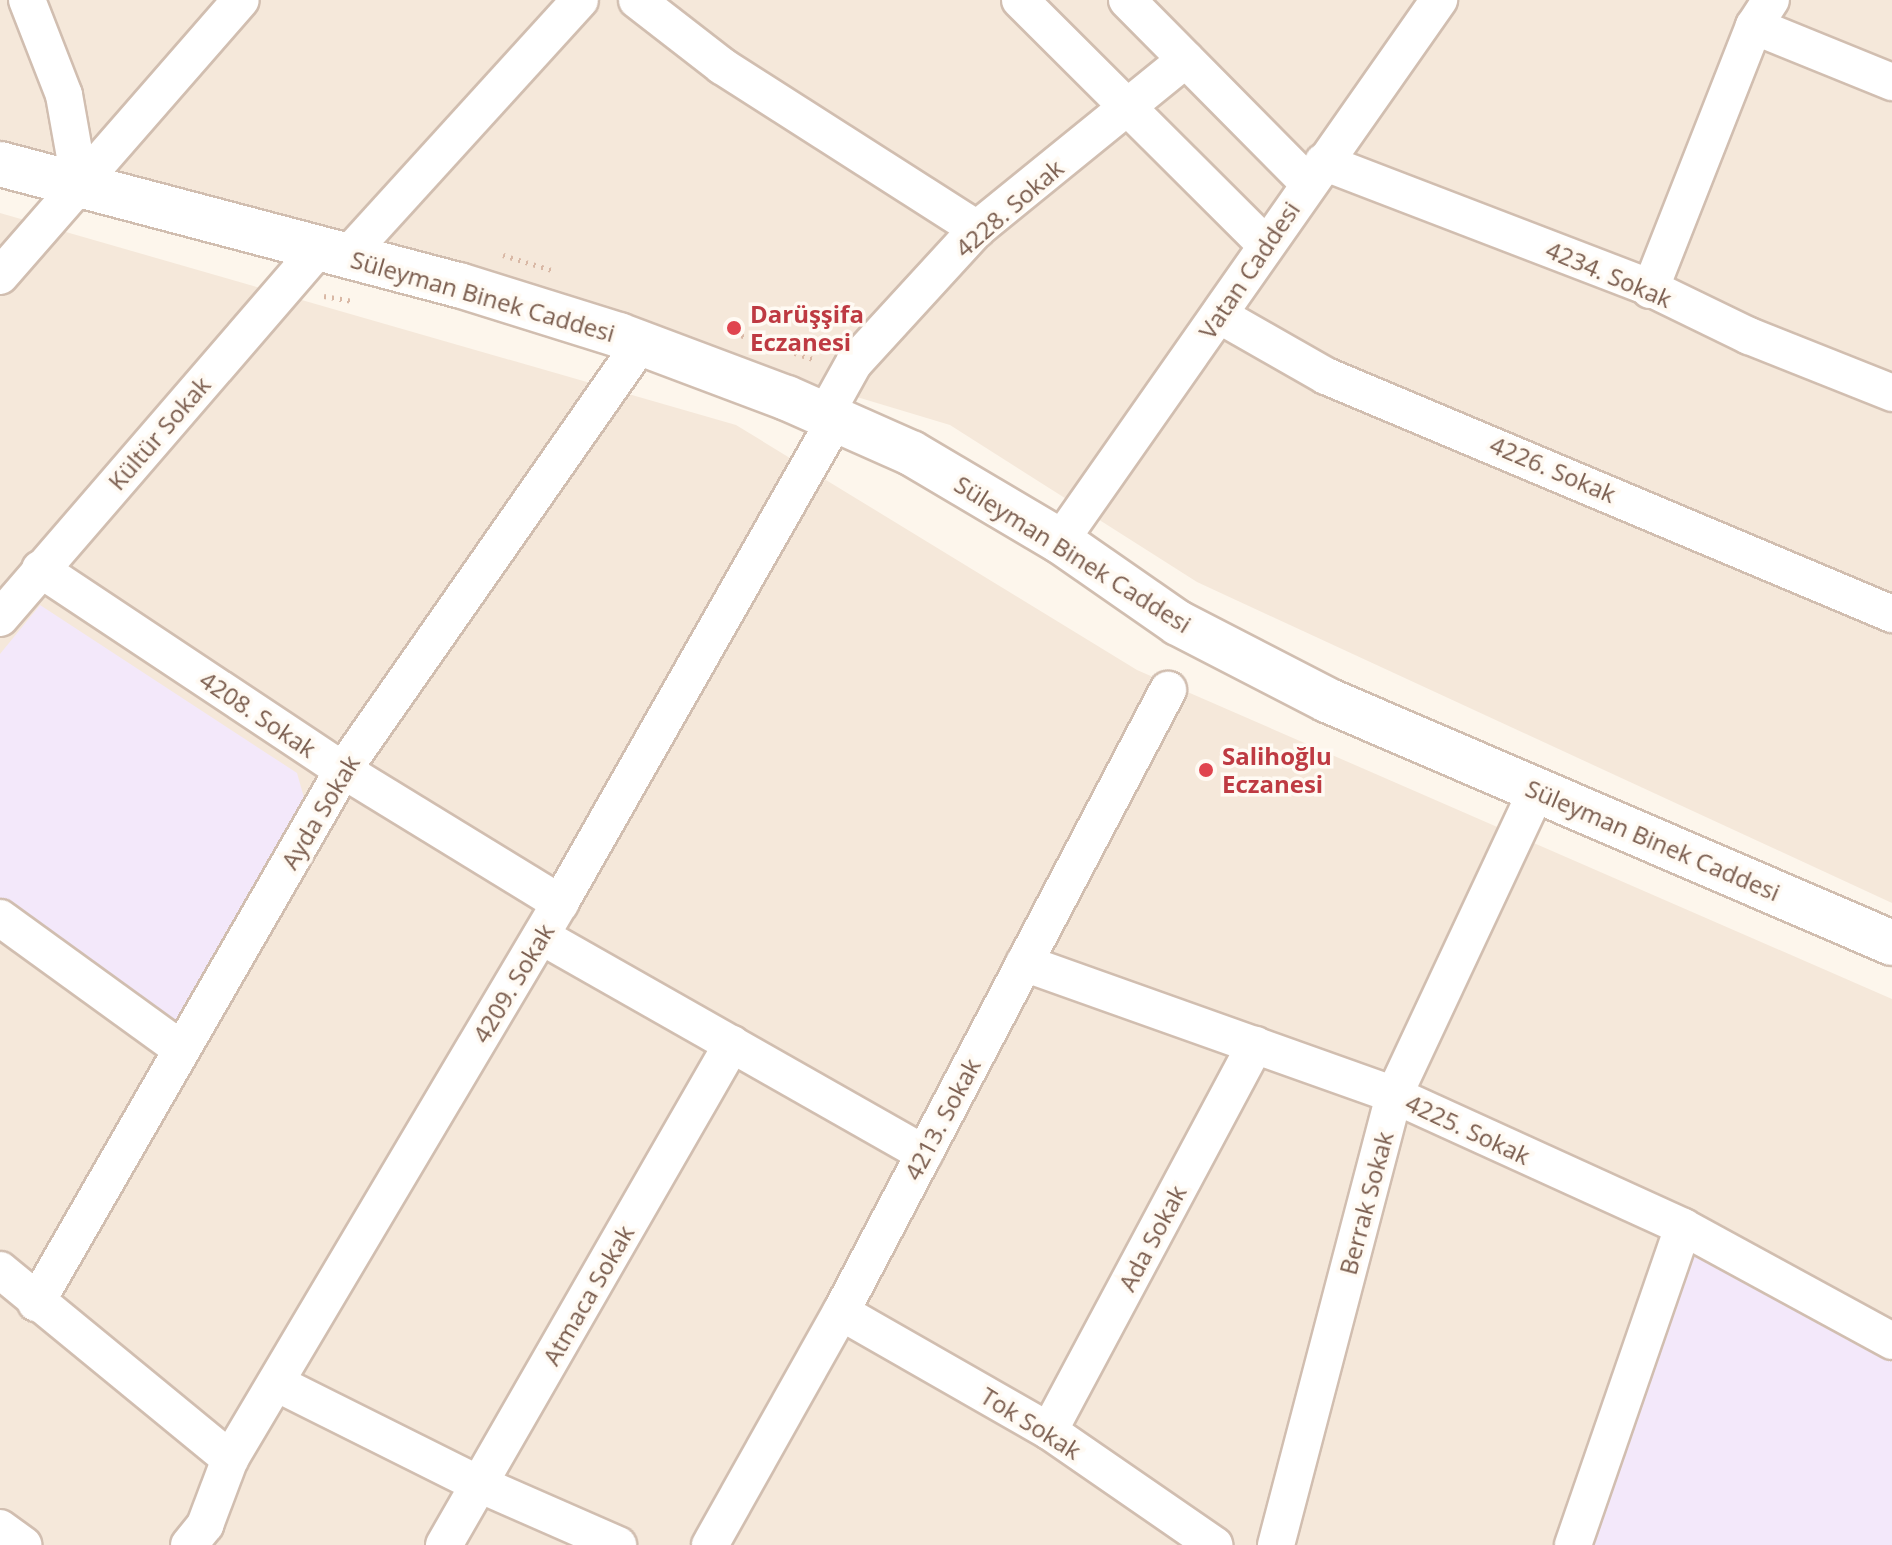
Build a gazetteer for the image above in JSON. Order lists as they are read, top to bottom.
{
  "streets": {
    "street": [
      "4228. Sokak",
      "Vatan Caddesi",
      "4234. Sokak",
      "Süleyman Binek Caddesi",
      "Kültür Sokak",
      "4226. Sokak",
      "4208. Sokak",
      "Ayda Sokak",
      "4209. Sokak",
      "4213. Sokak",
      "4225. Sokak",
      "Berrak Sokak",
      "Ada Sokak",
      "Atmaca Sokak",
      "Tok Sokak"
    ]
  },
  "crossings": [
    ["4228. Sokak", "Süleyman Binek Caddesi"],
    ["4228. Sokak", "4209. Sokak"],
    ["Vatan Caddesi", "4234. Sokak"],
    ["Vatan Caddesi", "Süleyman Binek Caddesi"],
    ["Vatan Caddesi", "4226. Sokak"],
    ["Süleyman Binek Caddesi", "Kültür Sokak"],
    ["Süleyman Binek Caddesi", "Ayda Sokak"],
    ["Süleyman Binek Caddesi", "4209. Sokak"],
    ["Süleyman Binek Caddesi", "Berrak Sokak"],
    ["Kültür Sokak", "4208. Sokak"],
    ["4208. Sokak", "Ayda Sokak"],
    ["4208. Sokak", "4209. Sokak"],
    ["4213. Sokak", "4225. Sokak"],
    ["4213. Sokak", "Tok Sokak"],
    ["4225. Sokak", "Berrak Sokak"],
    ["4225. Sokak", "Ada Sokak"],
    ["Ada Sokak", "Tok Sokak"]
  ],
  "places": ["Darüşşifa Eczanesi", "Salihoğlu Eczanesi"]
}
